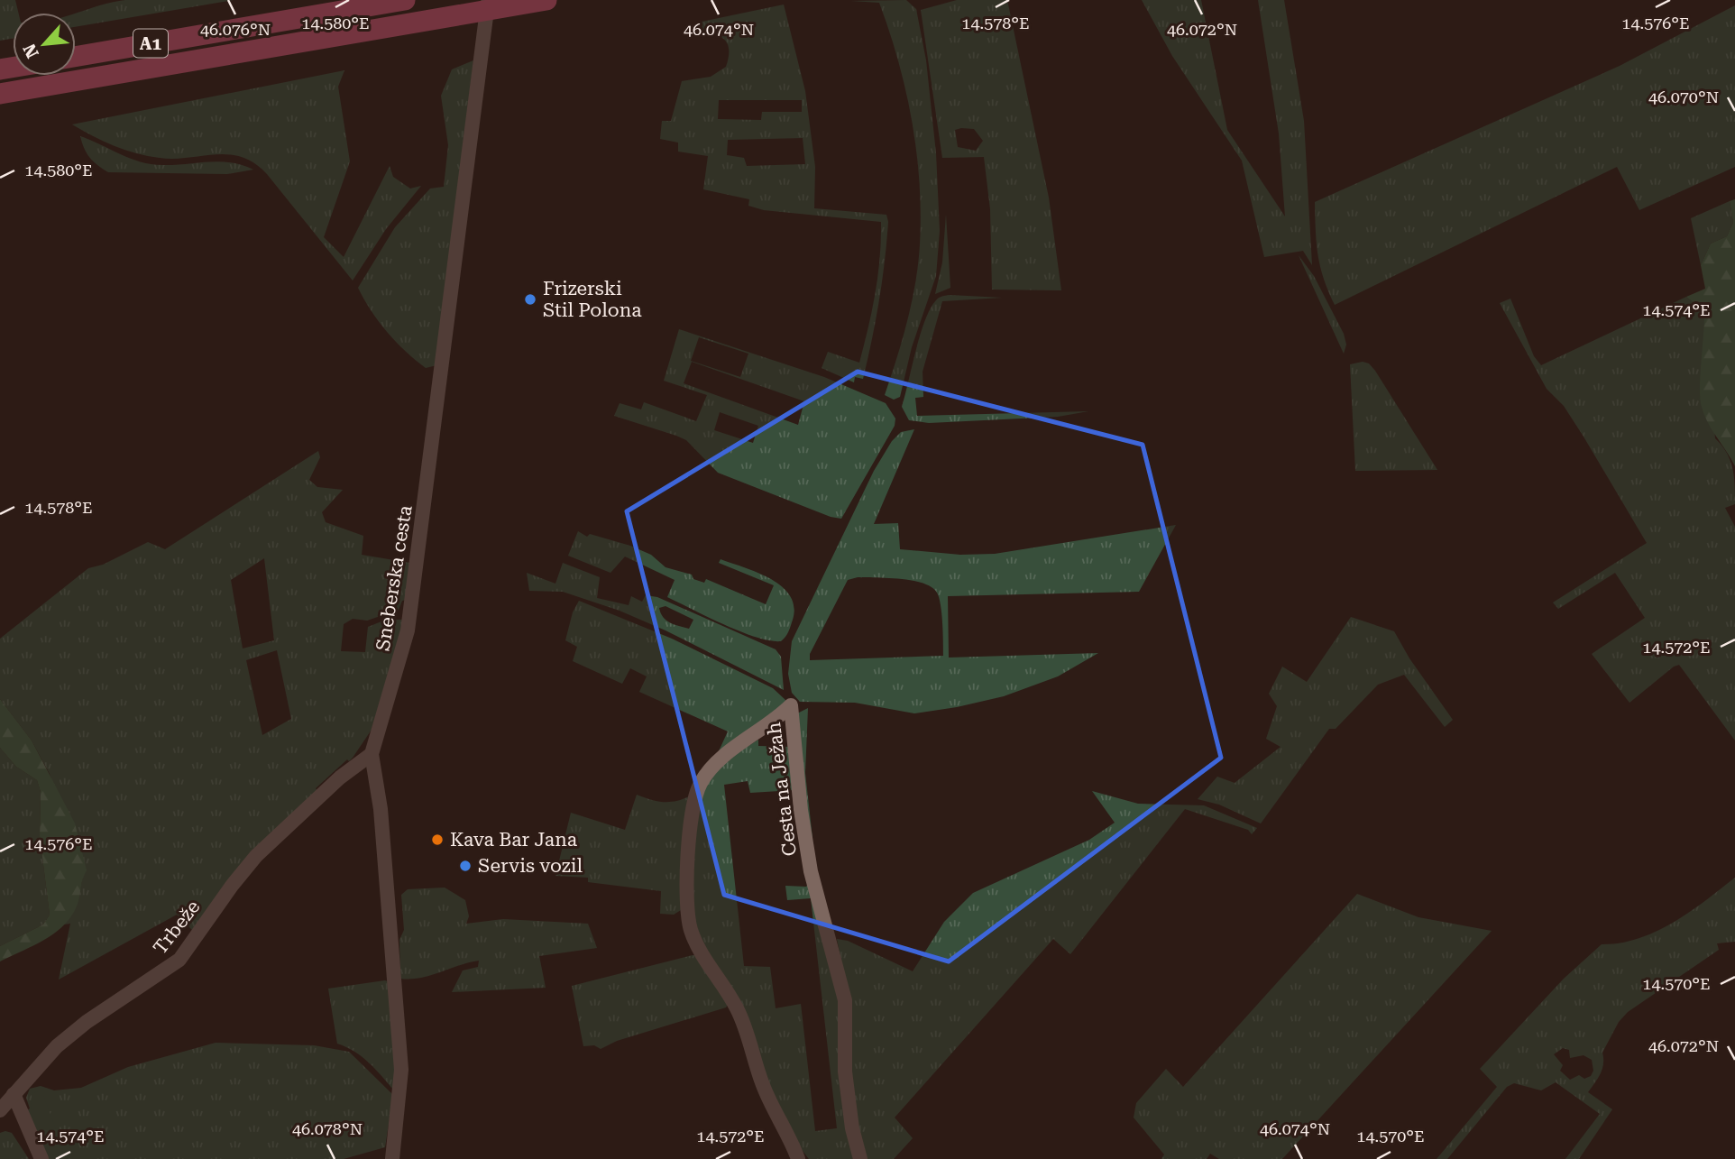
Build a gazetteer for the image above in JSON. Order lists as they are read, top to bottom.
{
  "streets": {
    "highway": ["A1"],
    "street": ["Sneberska cesta", "Cesta na Ježah", "Trbeže"]
  },
  "crossings": [
    ["Sneberska cesta", "Trbeže"]
  ],
  "places": ["Frizerski Stil Polona", "Kava Bar Jana", "Servis vozil"],
  "north": "bottom left",
  "coordinates": [
    "14.580°E",
    "14.578°E",
    "14.576°E",
    "46.076°N",
    "46.074°N",
    "46.072°N",
    "46.070°N",
    "14.574°E",
    "14.572°E",
    "14.570°E",
    "46.078°N"
  ]
}
